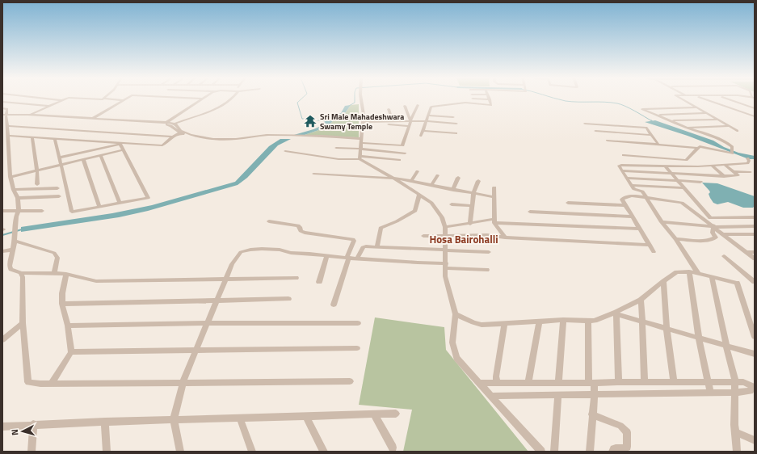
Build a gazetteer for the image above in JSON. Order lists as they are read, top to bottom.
{
  "districts": ["Hosa Bairohalli"],
  "places": {
    "temple": ["Sri Male Mahadeshwara Swamy Temple"]
  },
  "north": "left"
}
